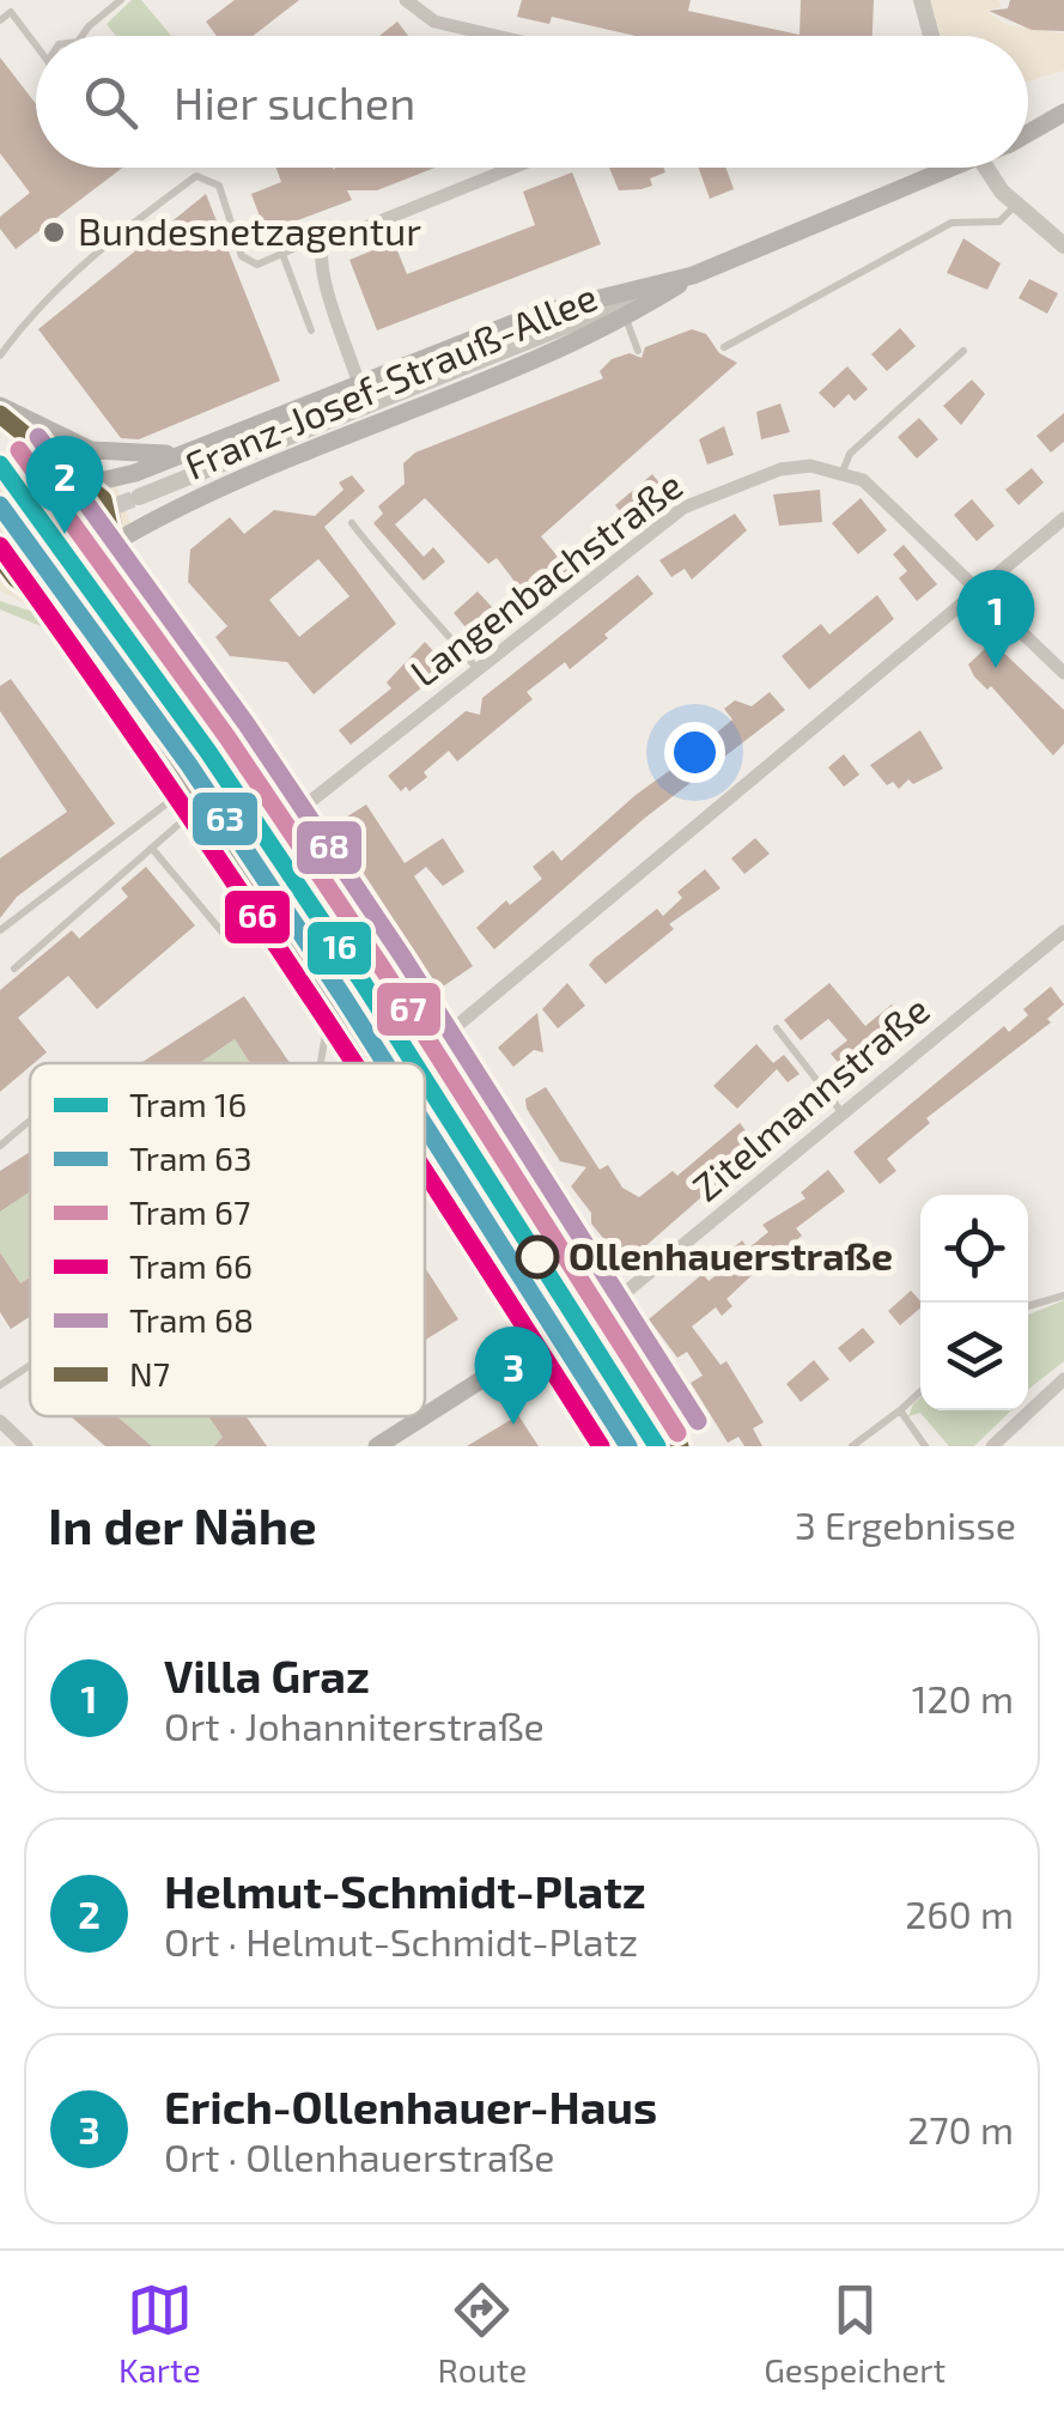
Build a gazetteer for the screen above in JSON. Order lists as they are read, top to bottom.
{
  "streets": {
    "main road": ["Franz-Josef-Strauß-Allee"],
    "street": ["Langenbachstraße", "Zitelmannstraße"]
  },
  "places": ["Bundesnetzagentur", "Ollenhauerstraße"],
  "lines": [
    "transit line N7",
    "tram line 68",
    "tram line 67",
    "tram line 16",
    "tram line 63",
    "tram line 66"
  ],
  "legend": [
    "Tram 16",
    "Tram 63",
    "Tram 67",
    "Tram 66",
    "Tram 68",
    "N7"
  ],
  "page": {
    "search": "Hier suchen",
    "pins": ["2", "1", "3"],
    "heading": ["In der Nähe", "3 Ergebnisse"],
    "list": [
      {
        "mark": "1",
        "name": "Villa Graz",
        "note": "Ort · Johanniterstraße",
        "value": "120 m"
      },
      {
        "mark": "2",
        "name": "Helmut-Schmidt-Platz",
        "note": "Ort · Helmut-Schmidt-Platz",
        "value": "260 m"
      },
      {
        "mark": "3",
        "name": "Erich-Ollenhauer-Haus",
        "note": "Ort · Ollenhauerstraße",
        "value": "270 m"
      }
    ],
    "nav": ["Karte", "Route", "Gespeichert"]
  }
}
